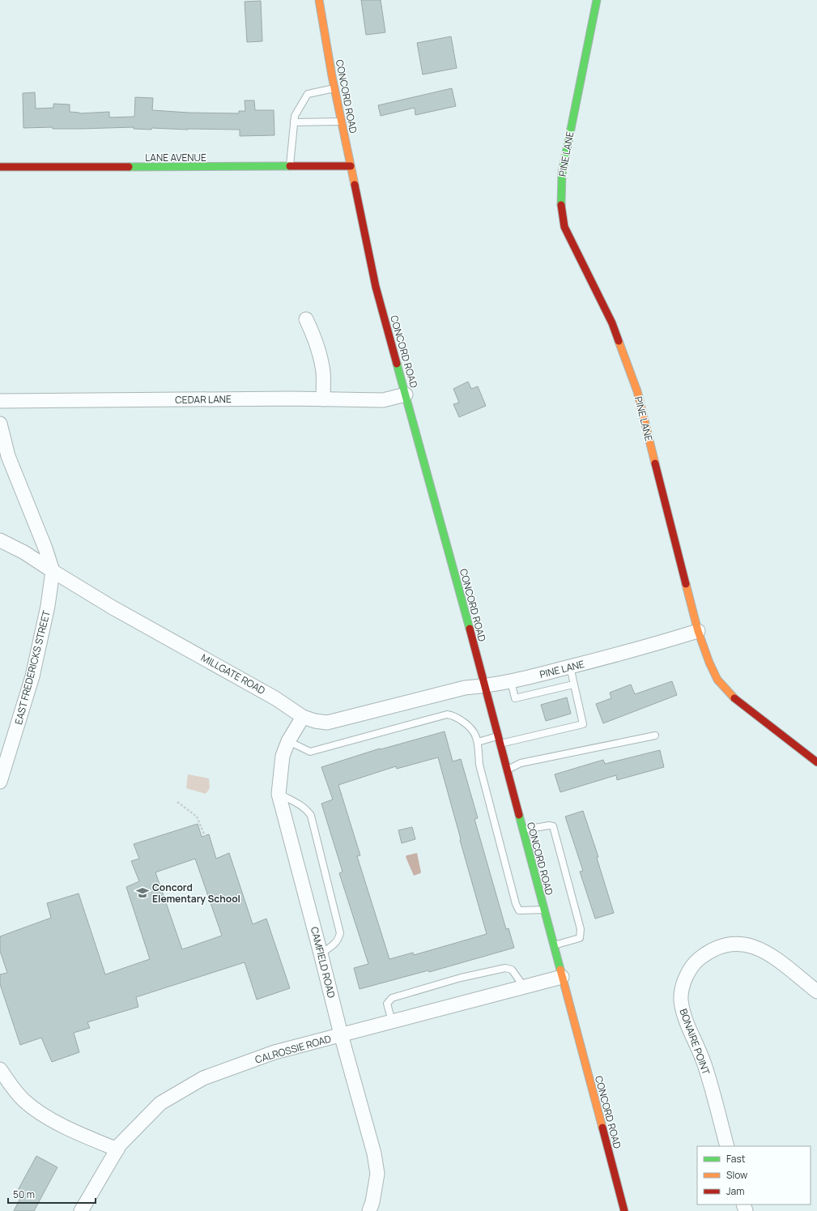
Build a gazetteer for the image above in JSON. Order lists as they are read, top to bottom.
{
  "streets": {
    "street": [
      "CONCORD ROAD",
      "PINE LANE",
      "LANE AVENUE",
      "CEDAR LANE",
      "EAST FREDERICKS STREET",
      "MILLGATE ROAD",
      "CAMFIELD ROAD",
      "BONAIRE POINT",
      "CALROSSIE ROAD"
    ]
  },
  "crossings": [
    ["CONCORD ROAD", "PINE LANE"],
    ["CONCORD ROAD", "LANE AVENUE"],
    ["CONCORD ROAD", "CEDAR LANE"],
    ["CONCORD ROAD", "MILLGATE ROAD"],
    ["CONCORD ROAD", "CALROSSIE ROAD"],
    ["PINE LANE", "MILLGATE ROAD"],
    ["EAST FREDERICKS STREET", "MILLGATE ROAD"],
    ["MILLGATE ROAD", "CAMFIELD ROAD"],
    ["CAMFIELD ROAD", "CALROSSIE ROAD"]
  ],
  "places": {
    "school or university": ["Concord Elementary School"]
  },
  "legend": ["Fast", "Slow", "Jam"],
  "scale_bar": "50 m"
}
